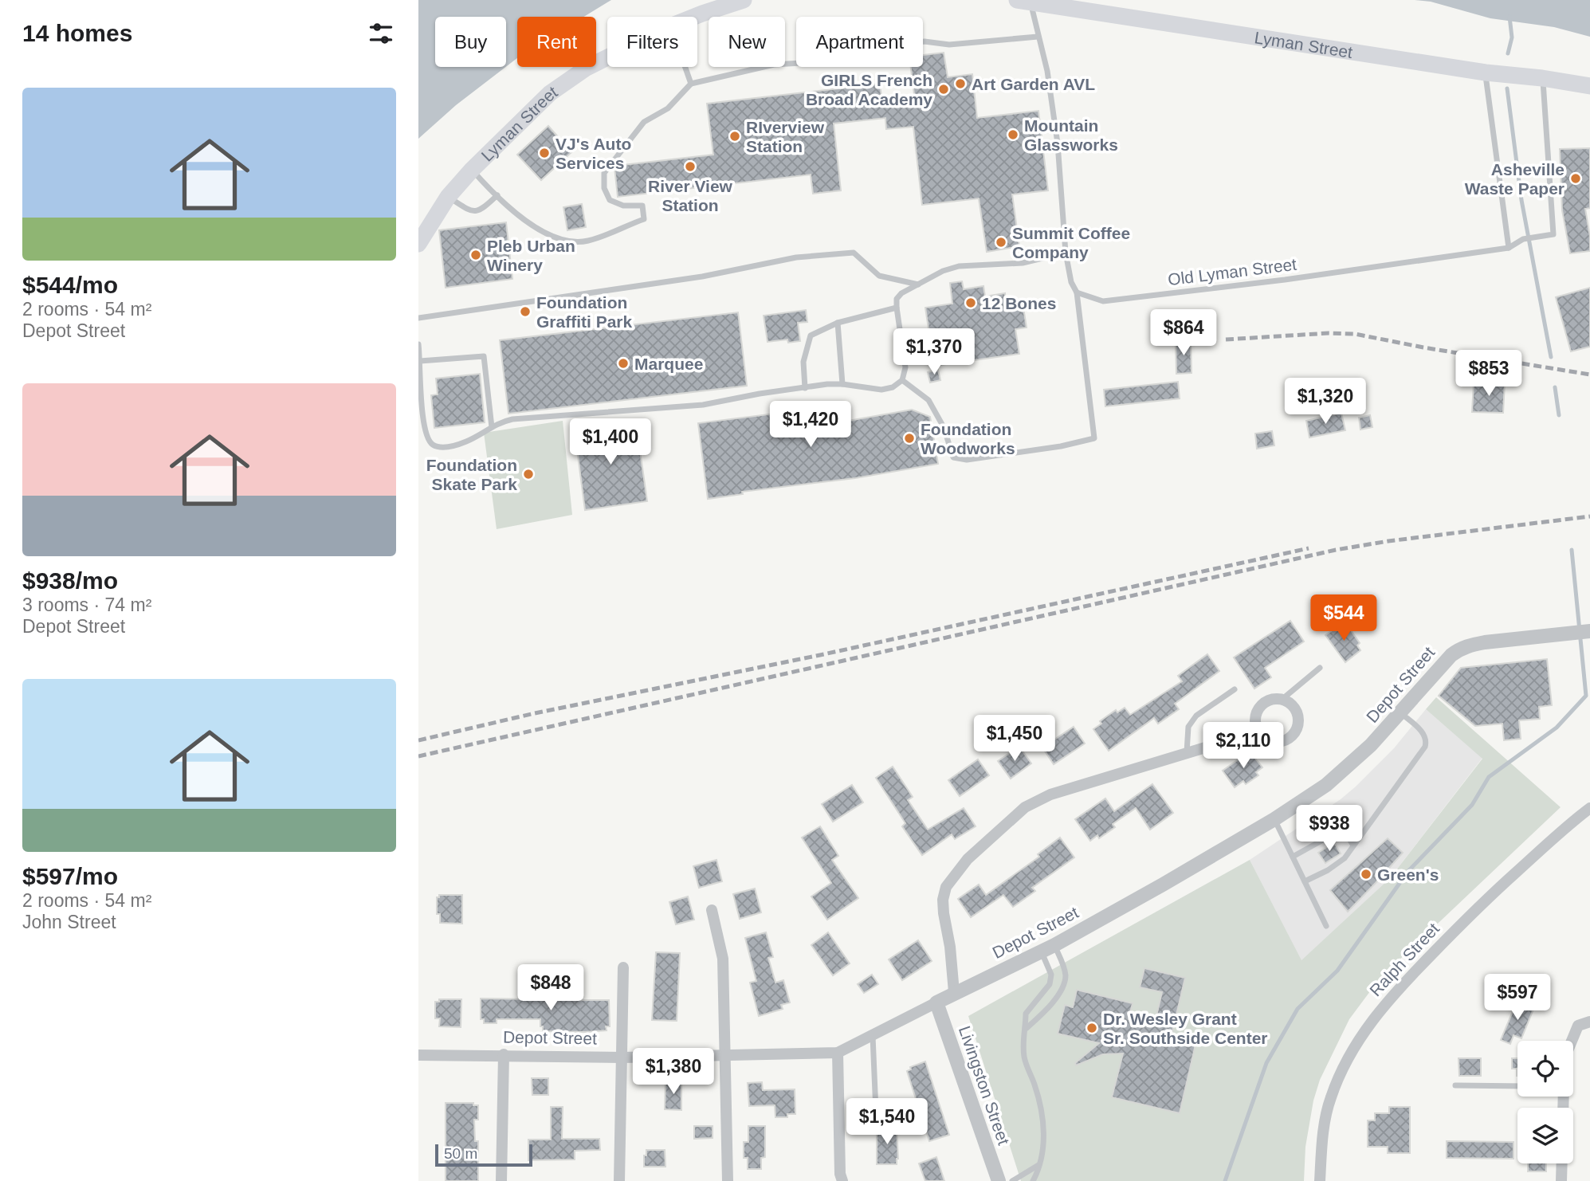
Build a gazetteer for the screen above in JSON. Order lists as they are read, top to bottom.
{
  "streets": {
    "main road": ["Lyman Street"],
    "street": ["Depot Street", "Ralph Street", "Livingston Street"],
    "lane": ["Old Lyman Street"]
  },
  "crossings": [
    ["Depot Street", "Livingston Street"]
  ],
  "places": [
    "Art Garden AVL",
    "GIRLS French Broad Academy",
    "Mountain Glassworks",
    "RIverview Station",
    "VJ's Auto Services",
    "River View Station",
    "Asheville Waste Paper",
    "Summit Coffee Company",
    "Pleb Urban Winery",
    "12 Bones",
    "Foundation Graffiti Park",
    "Marquee",
    "Foundation Woodworks",
    "Foundation Skate Park",
    "Green's",
    "Dr. Wesley Grant Sr. Southside Center"
  ],
  "scale_bar": "50 m",
  "page": {
    "heading": "14 homes",
    "chip": [
      "Buy",
      "Rent",
      "Filters",
      "New",
      "Apartment"
    ],
    "list": [
      {
        "name": "$544/mo",
        "note": "2 rooms · 54 m² · Depot Street"
      },
      {
        "name": "$938/mo",
        "note": "3 rooms · 74 m² · Depot Street"
      },
      {
        "name": "$597/mo",
        "note": "2 rooms · 54 m² · John Street"
      }
    ],
    "price": [
      "$864",
      "$1,370",
      "$853",
      "$1,320",
      "$1,420",
      "$1,400",
      "$544",
      "$1,450",
      "$2,110",
      "$938",
      "$848",
      "$597",
      "$1,380",
      "$1,540"
    ],
    "scale": "50 m"
  }
}
